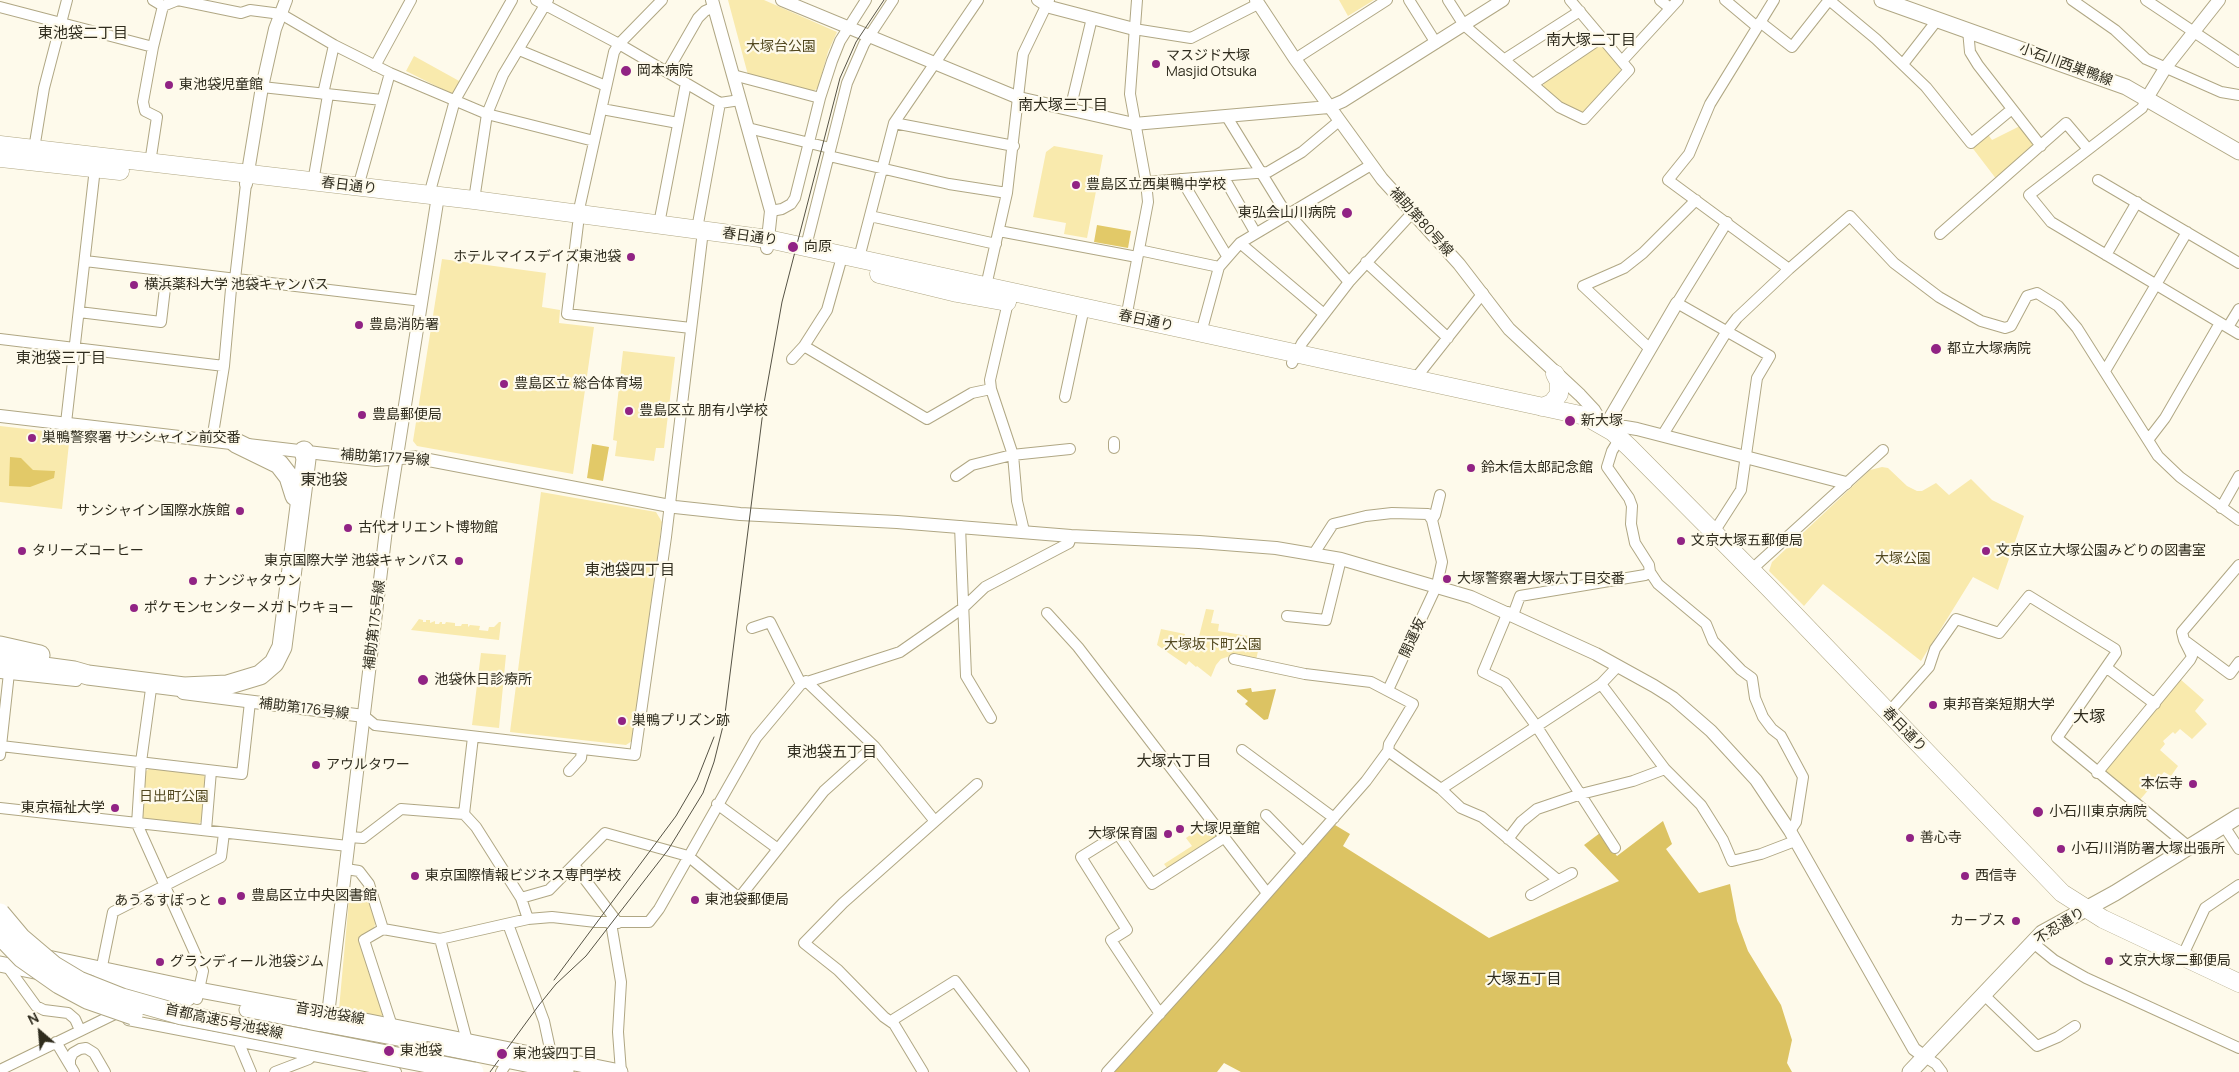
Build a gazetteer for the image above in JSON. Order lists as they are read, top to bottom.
{
  "streets": {
    "highway": ["春日通り", "首都高速5号池袋線"],
    "main road": ["小石川西巣鴨線", "不忍通り", "音羽池袋線"],
    "street": [
      "補助第80号線",
      "補助第177号線",
      "補助第175号線",
      "開運坂",
      "補助第176号線"
    ]
  },
  "crossings": [
    ["春日通り", "補助第80号線"],
    ["春日通り", "補助第175号線"],
    ["春日通り", "不忍通り"],
    ["補助第177号線", "補助第175号線"],
    ["補助第177号線", "開運坂"],
    ["補助第177号線", "補助第176号線"],
    ["補助第177号線", "不忍通り"],
    ["補助第175号線", "補助第176号線"],
    ["補助第175号線", "音羽池袋線"],
    ["音羽池袋線", "首都高速5号池袋線"]
  ],
  "districts": [
    "東池袋二丁目",
    "南大塚二丁目",
    "南大塚三丁目",
    "東池袋三丁目",
    "東池袋",
    "東池袋四丁目",
    "大塚",
    "東池袋五丁目",
    "大塚六丁目",
    "大塚五丁目"
  ],
  "parks": [
    "大塚台公園",
    "大塚公園",
    "大塚坂下町公園",
    "日出町公園"
  ],
  "places": [
    "マスジド大塚 Masjid Otsuka",
    "岡本病院",
    "東池袋児童館",
    "豊島区立西巣鴨中学校",
    "東弘会山川病院",
    "向原",
    "ホテルマイスデイズ東池袋",
    "横浜薬科大学 池袋キャンパス",
    "豊島消防署",
    "都立大塚病院",
    "豊島区立 総合体育場",
    "豊島区立 朋有小学校",
    "豊島郵便局",
    "新大塚",
    "巣鴨警察署 サンシャイン前交番",
    "鈴木信太郎記念館",
    "サンシャイン国際水族館",
    "古代オリエント博物館",
    "文京大塚五郵便局",
    "タリーズコーヒー",
    "文京区立大塚公園みどりの図書室",
    "東京国際大学 池袋キャンパス",
    "大塚警察署大塚六丁目交番",
    "ナンジャタウン",
    "ポケモンセンターメガトウキョー",
    "池袋休日診療所",
    "東邦音楽短期大学",
    "巣鴨プリズン跡",
    "アウルタワー",
    "本伝寺",
    "東京福祉大学",
    "小石川東京病院",
    "大塚児童館",
    "大塚保育園",
    "善心寺",
    "小石川消防署大塚出張所",
    "東京国際情報ビジネス専門学校",
    "西信寺",
    "豊島区立中央図書館",
    "東池袋郵便局",
    "あうるすぽっと",
    "カーブス",
    "文京大塚二郵便局",
    "グランディール池袋ジム",
    "東池袋",
    "東池袋四丁目"
  ],
  "north": "top left"
}
